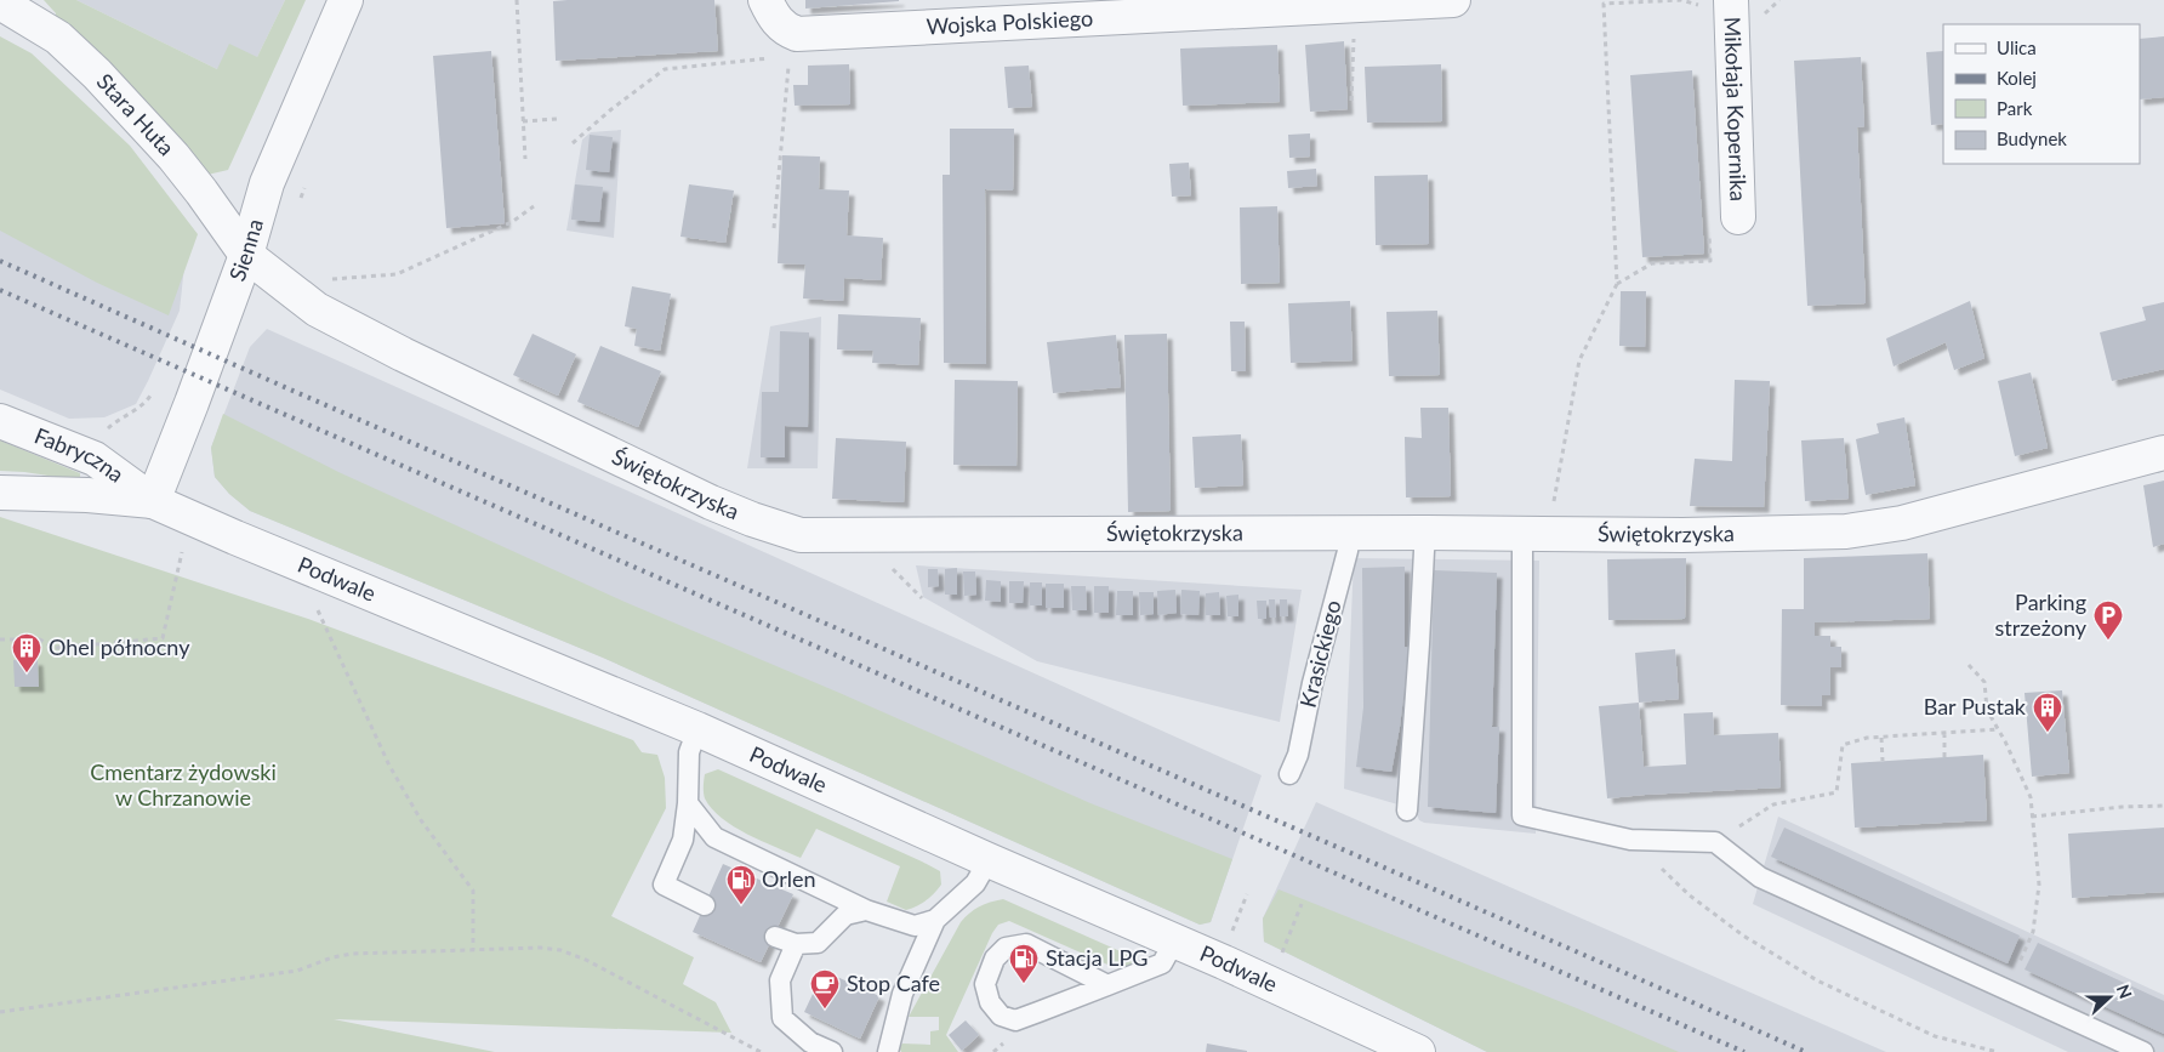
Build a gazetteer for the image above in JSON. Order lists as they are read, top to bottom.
{
  "streets": {
    "street": [
      "Wojska Polskiego",
      "Mikołaja Kopernika",
      "Stara Huta",
      "Sienna",
      "Fabryczna",
      "Świętokrzyska",
      "Podwale"
    ],
    "lane": ["Krasickiego"]
  },
  "crossings": [
    ["Stara Huta", "Sienna"],
    ["Stara Huta", "Świętokrzyska"],
    ["Sienna", "Fabryczna"],
    ["Sienna", "Świętokrzyska"],
    ["Sienna", "Podwale"],
    ["Fabryczna", "Podwale"],
    ["Świętokrzyska", "Krasickiego"]
  ],
  "parks": ["Cmentarz żydowski w Chrzanowie"],
  "places": {
    "parking": ["Parking strzeżony"],
    "building": ["Ohel północny", "Bar Pustak"],
    "fuel station": ["Orlen", "Stacja LPG"],
    "cafe": ["Stop Cafe"]
  },
  "legend": [
    "Ulica",
    "Kolej",
    "Park",
    "Budynek"
  ],
  "north": "right"
}
